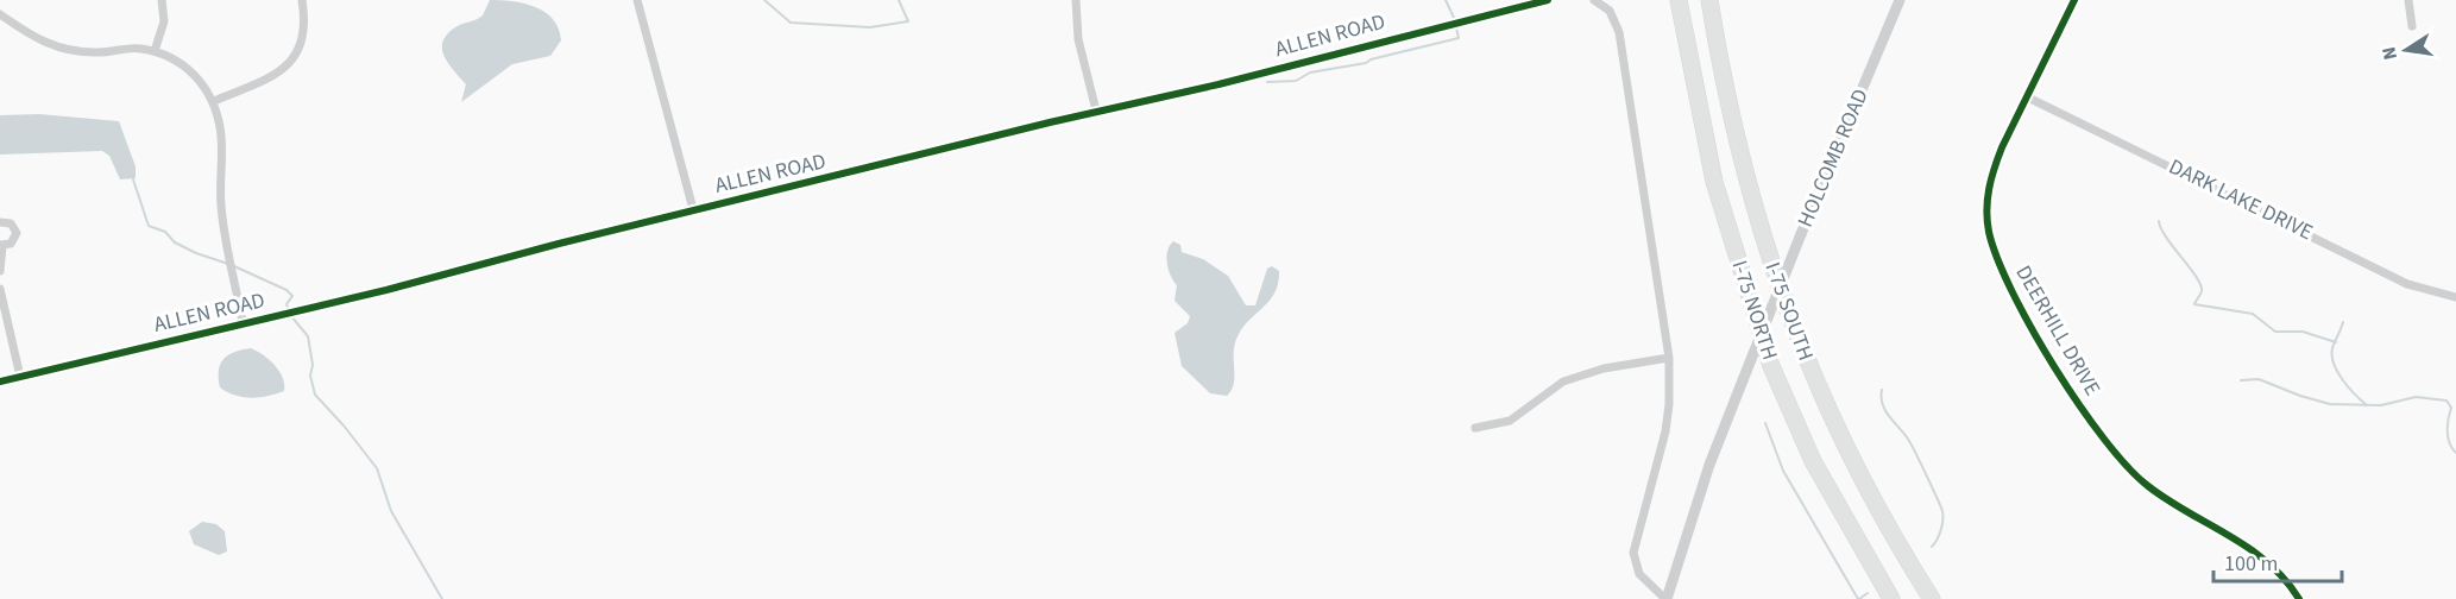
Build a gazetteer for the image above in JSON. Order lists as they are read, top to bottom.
{
  "streets": {
    "highway": ["I-75 NORTH", "I-75 SOUTH"],
    "street": [
      "ALLEN ROAD",
      "HOLCOMB ROAD",
      "DARK LAKE DRIVE",
      "DEERHILL DRIVE"
    ]
  },
  "crossings": [
    ["DARK LAKE DRIVE", "DEERHILL DRIVE"]
  ],
  "scale_bar": "100 m",
  "north": "left"
}
